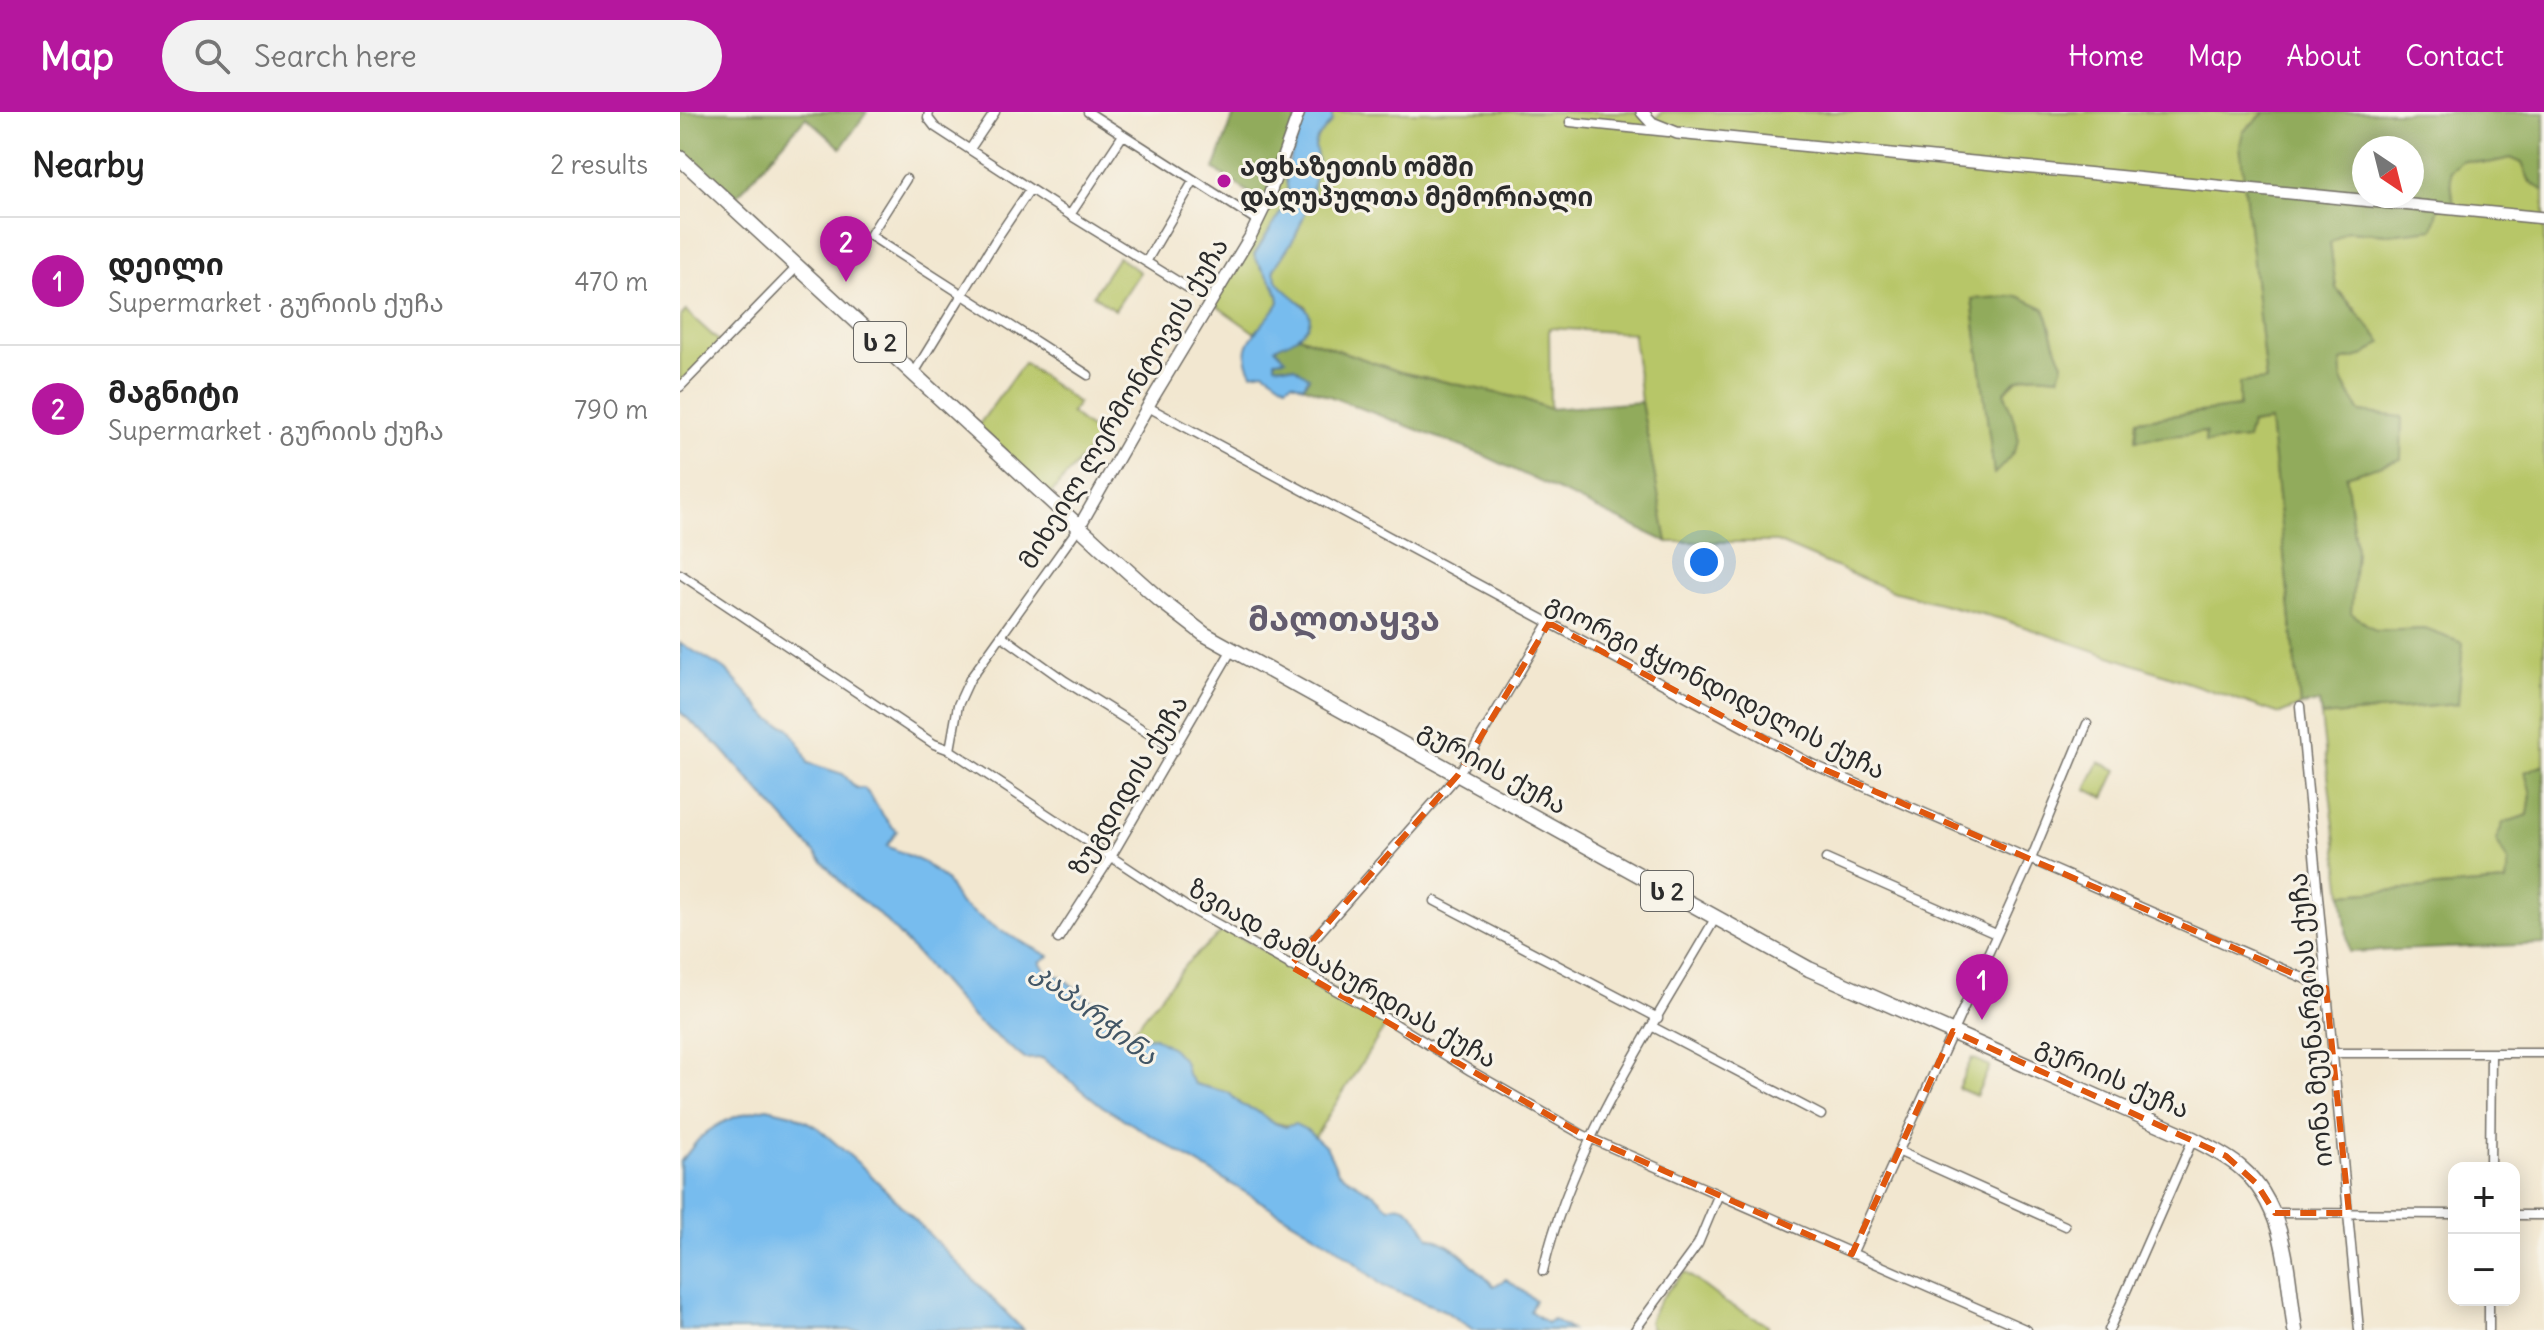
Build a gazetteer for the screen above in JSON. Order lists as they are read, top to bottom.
{
  "streets": {
    "highway": ["ს 2", "გურიის ქუჩა"],
    "street": [
      "მიხეილ ლერმონტოვის ქუჩა",
      "გიორგი ჭყონდიდელის ქუჩა",
      "ზუგდიდის ქუჩა",
      "ზვიად გამსახურდიას ქუჩა",
      "იონა მეუნარგიას ქუჩა"
    ]
  },
  "crossings": [
    ["მიხეილ ლერმონტოვის ქუჩა", "გიორგი ჭყონდიდელის ქუჩა"],
    ["მიხეილ ლერმონტოვის ქუჩა", "გურიის ქუჩა"],
    ["მიხეილ ლერმონტოვის ქუჩა", "ზვიად გამსახურდიას ქუჩა"],
    ["გიორგი ჭყონდიდელის ქუჩა", "იონა მეუნარგიას ქუჩა"],
    ["გურიის ქუჩა", "ზუგდიდის ქუჩა"],
    ["ზუგდიდის ქუჩა", "ზვიად გამსახურდიას ქუჩა"]
  ],
  "districts": ["მალთაყვა"],
  "water": ["კაპარჭინა"],
  "places": ["აფხაზეთის ომში დაღუპულთა მემორიალი"],
  "north": "bottom right",
  "page": {
    "header": "Map",
    "search": "Search here",
    "nav": [
      "Home",
      "Map",
      "About",
      "Contact"
    ],
    "heading": ["Nearby", "2 results"],
    "list": [
      {
        "mark": "1",
        "name": "დეილი",
        "note": "Supermarket · გურიის ქუჩა",
        "value": "470 m"
      },
      {
        "mark": "2",
        "name": "მაგნიტი",
        "note": "Supermarket · გურიის ქუჩა",
        "value": "790 m"
      }
    ],
    "pins": ["2", "1"],
    "map_buttons": ["+", "−"]
  }
}
